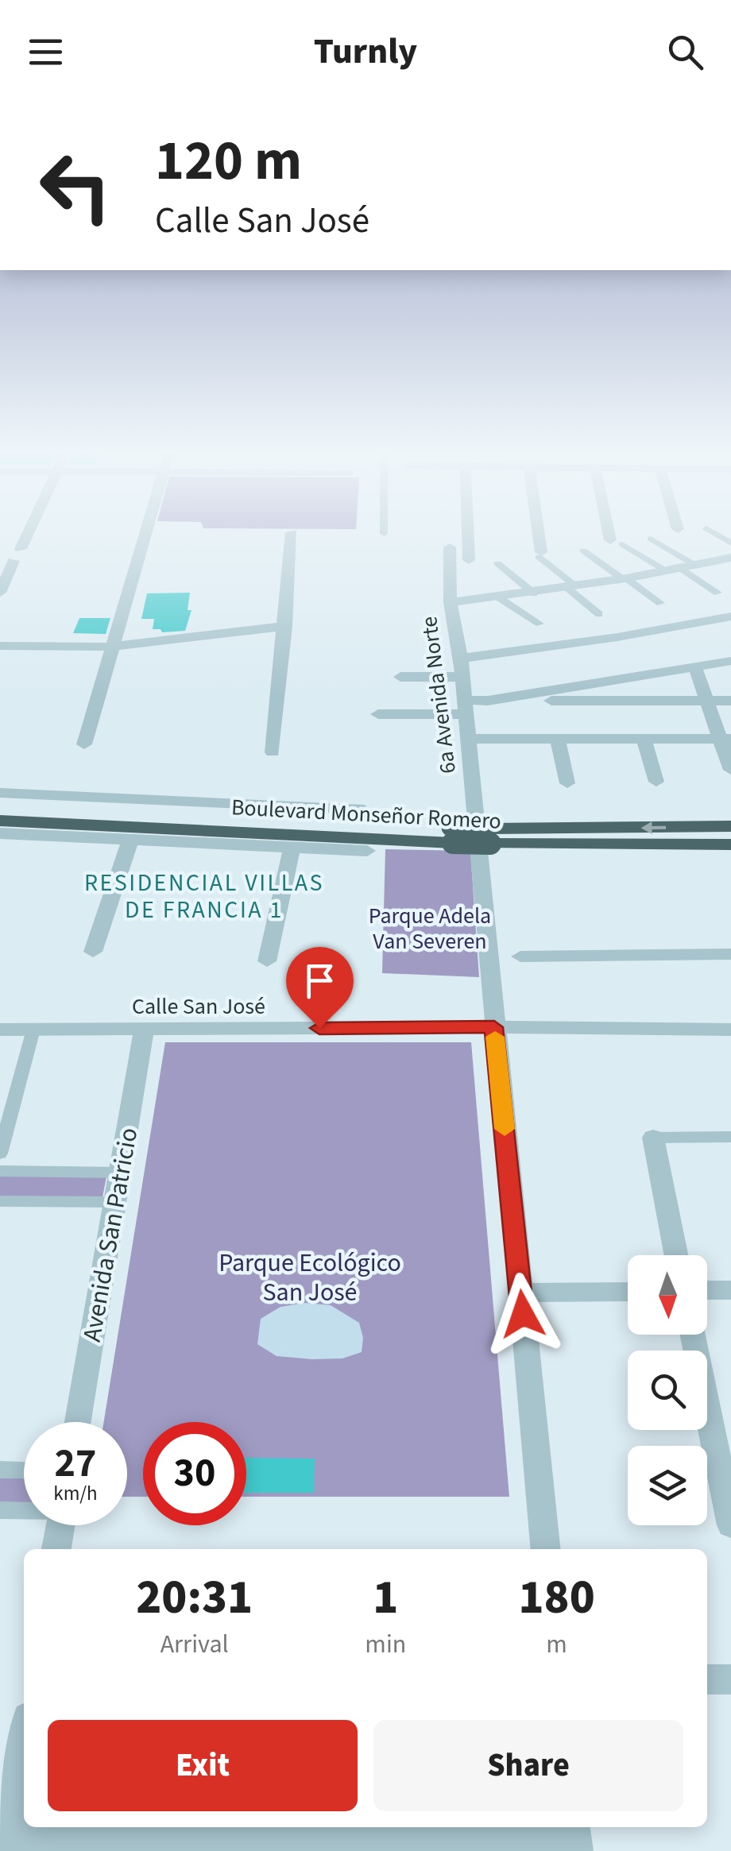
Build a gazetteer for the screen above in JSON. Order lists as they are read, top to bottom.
{
  "streets": {
    "highway": ["Boulevard Monseñor Romero"],
    "street": ["6a Avenida Norte", "Calle San José", "Avenida San Patricio"]
  },
  "crossings": [
    ["6a Avenida Norte", "Calle San José"],
    ["Calle San José", "Avenida San Patricio"]
  ],
  "districts": ["RESIDENCIAL VILLAS DE FRANCIA 1"],
  "parks": ["Parque Adela Van Severen", "Parque Ecológico San José"],
  "north": "bottom",
  "page": {
    "header": "Turnly",
    "turn": ["120 m", "Calle San José"],
    "speed": "27 km/h",
    "limit": "30",
    "eta": [
      "20:31",
      "Arrival",
      "1",
      "min",
      "180",
      "m"
    ],
    "buttons": ["Exit", "Share"]
  }
}
